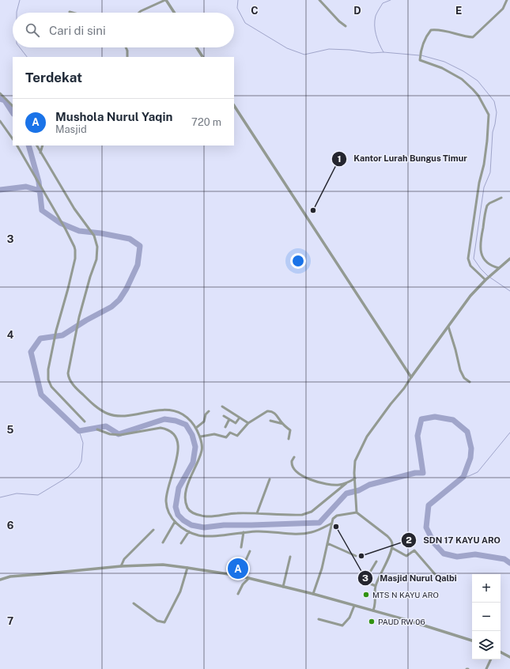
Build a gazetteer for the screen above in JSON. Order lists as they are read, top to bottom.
{
  "places": [
    "Kantor Lurah Bungus Timur",
    "Masjid Nurul Qalbi",
    "SDN 17 KAYU ARO",
    "MTS N KAYU ARO",
    "PAUD RW 06"
  ],
  "page": {
    "search": "Cari di sini",
    "heading": "Terdekat",
    "list": [
      {
        "mark": "A",
        "name": "Mushola Nurul Yaqin",
        "note": "Masjid",
        "value": "720 m"
      }
    ],
    "pins": "A",
    "map_buttons": ["+", "−"]
  },
  "grid": {
    "columns": ["C", "D", "E"],
    "rows": [
      "3",
      "4",
      "5",
      "6",
      "7"
    ]
  }
}
